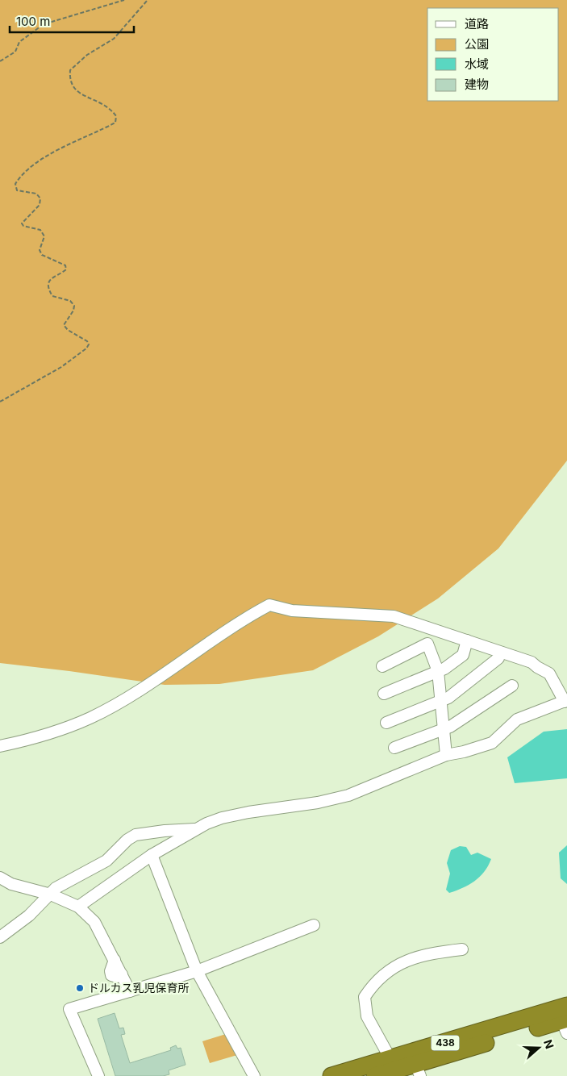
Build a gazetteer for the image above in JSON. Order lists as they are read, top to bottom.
{
  "streets": {
    "highway": ["438"]
  },
  "places": ["ドルカス乳児保育所"],
  "legend": [
    "道路",
    "公園",
    "水域",
    "建物"
  ],
  "scale_bar": "100 m",
  "north": "right"
}
